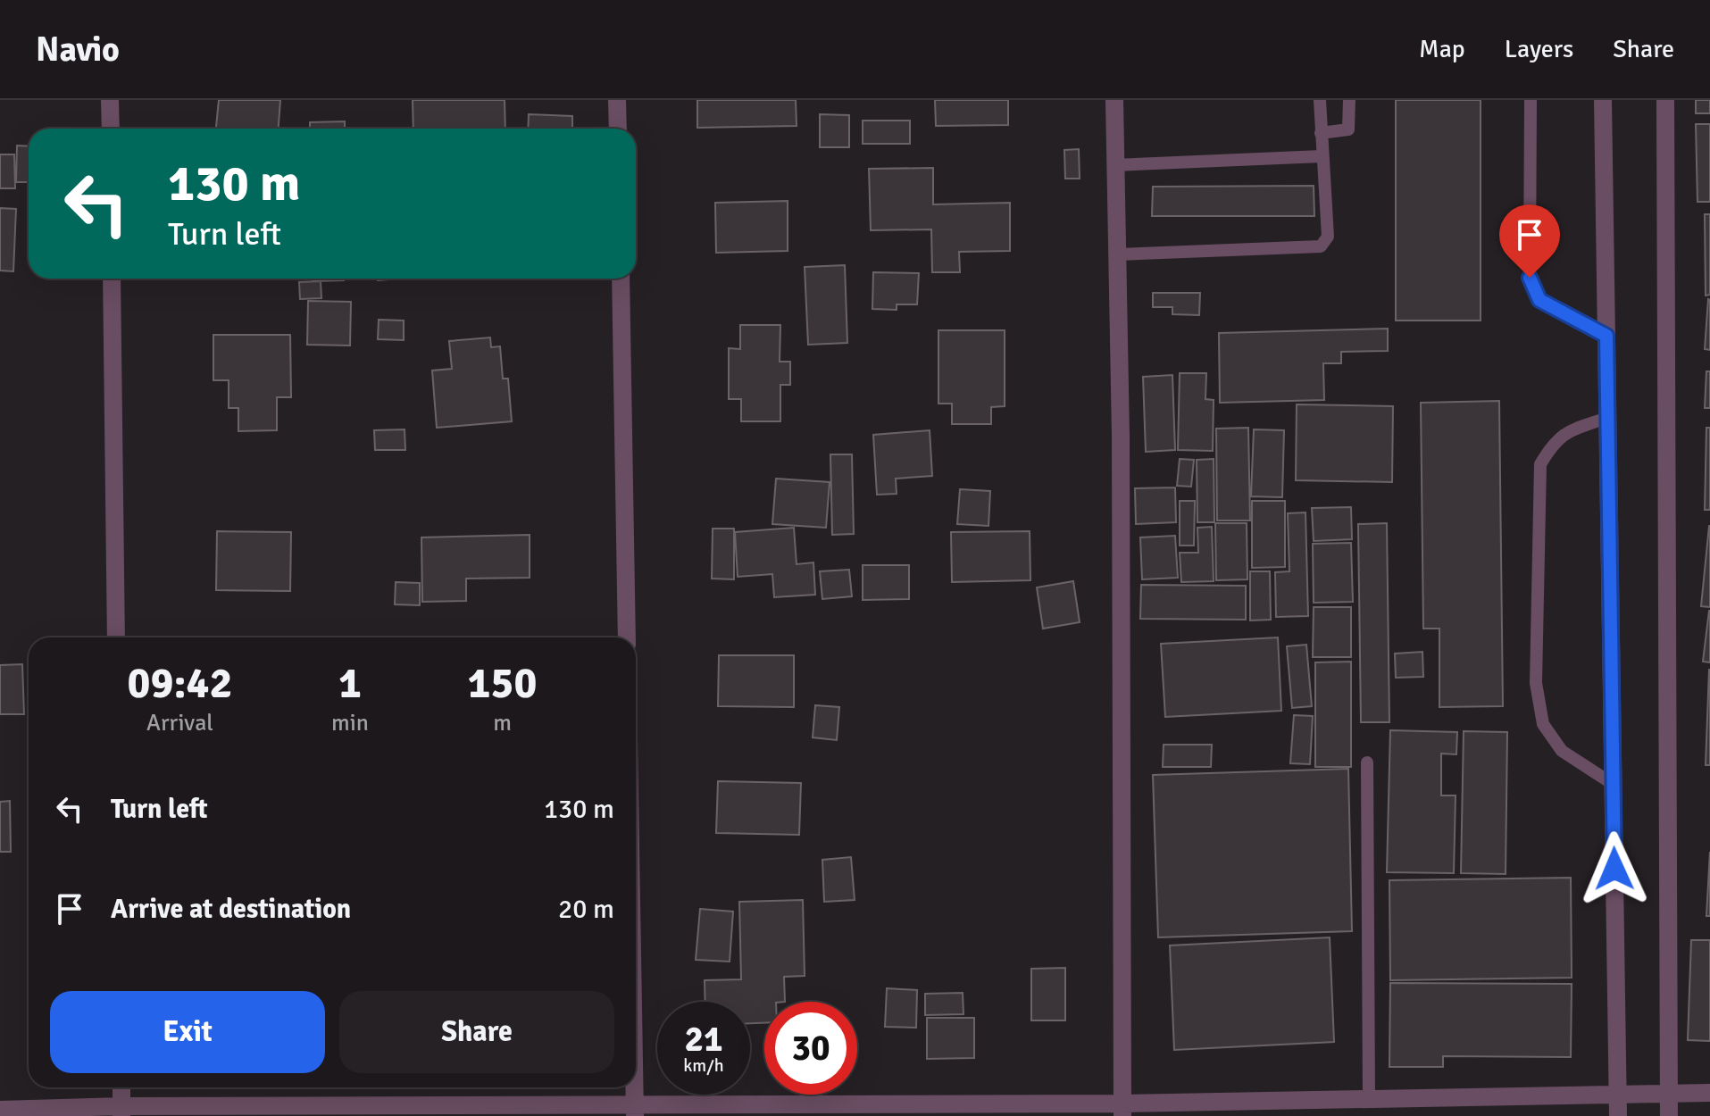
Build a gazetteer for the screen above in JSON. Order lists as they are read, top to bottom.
{
  "page": {
    "header": "Navio",
    "nav": ["Map", "Layers", "Share"],
    "turn": ["130 m", "Turn left"],
    "eta": [
      "09:42",
      "Arrival",
      "1",
      "min",
      "150",
      "m"
    ],
    "list": [
      {
        "name": "Turn left",
        "value": "130 m"
      },
      {
        "name": "Arrive at destination",
        "value": "20 m"
      }
    ],
    "buttons": ["Exit", "Share"],
    "speed": "21 km/h",
    "limit": "30"
  }
}
